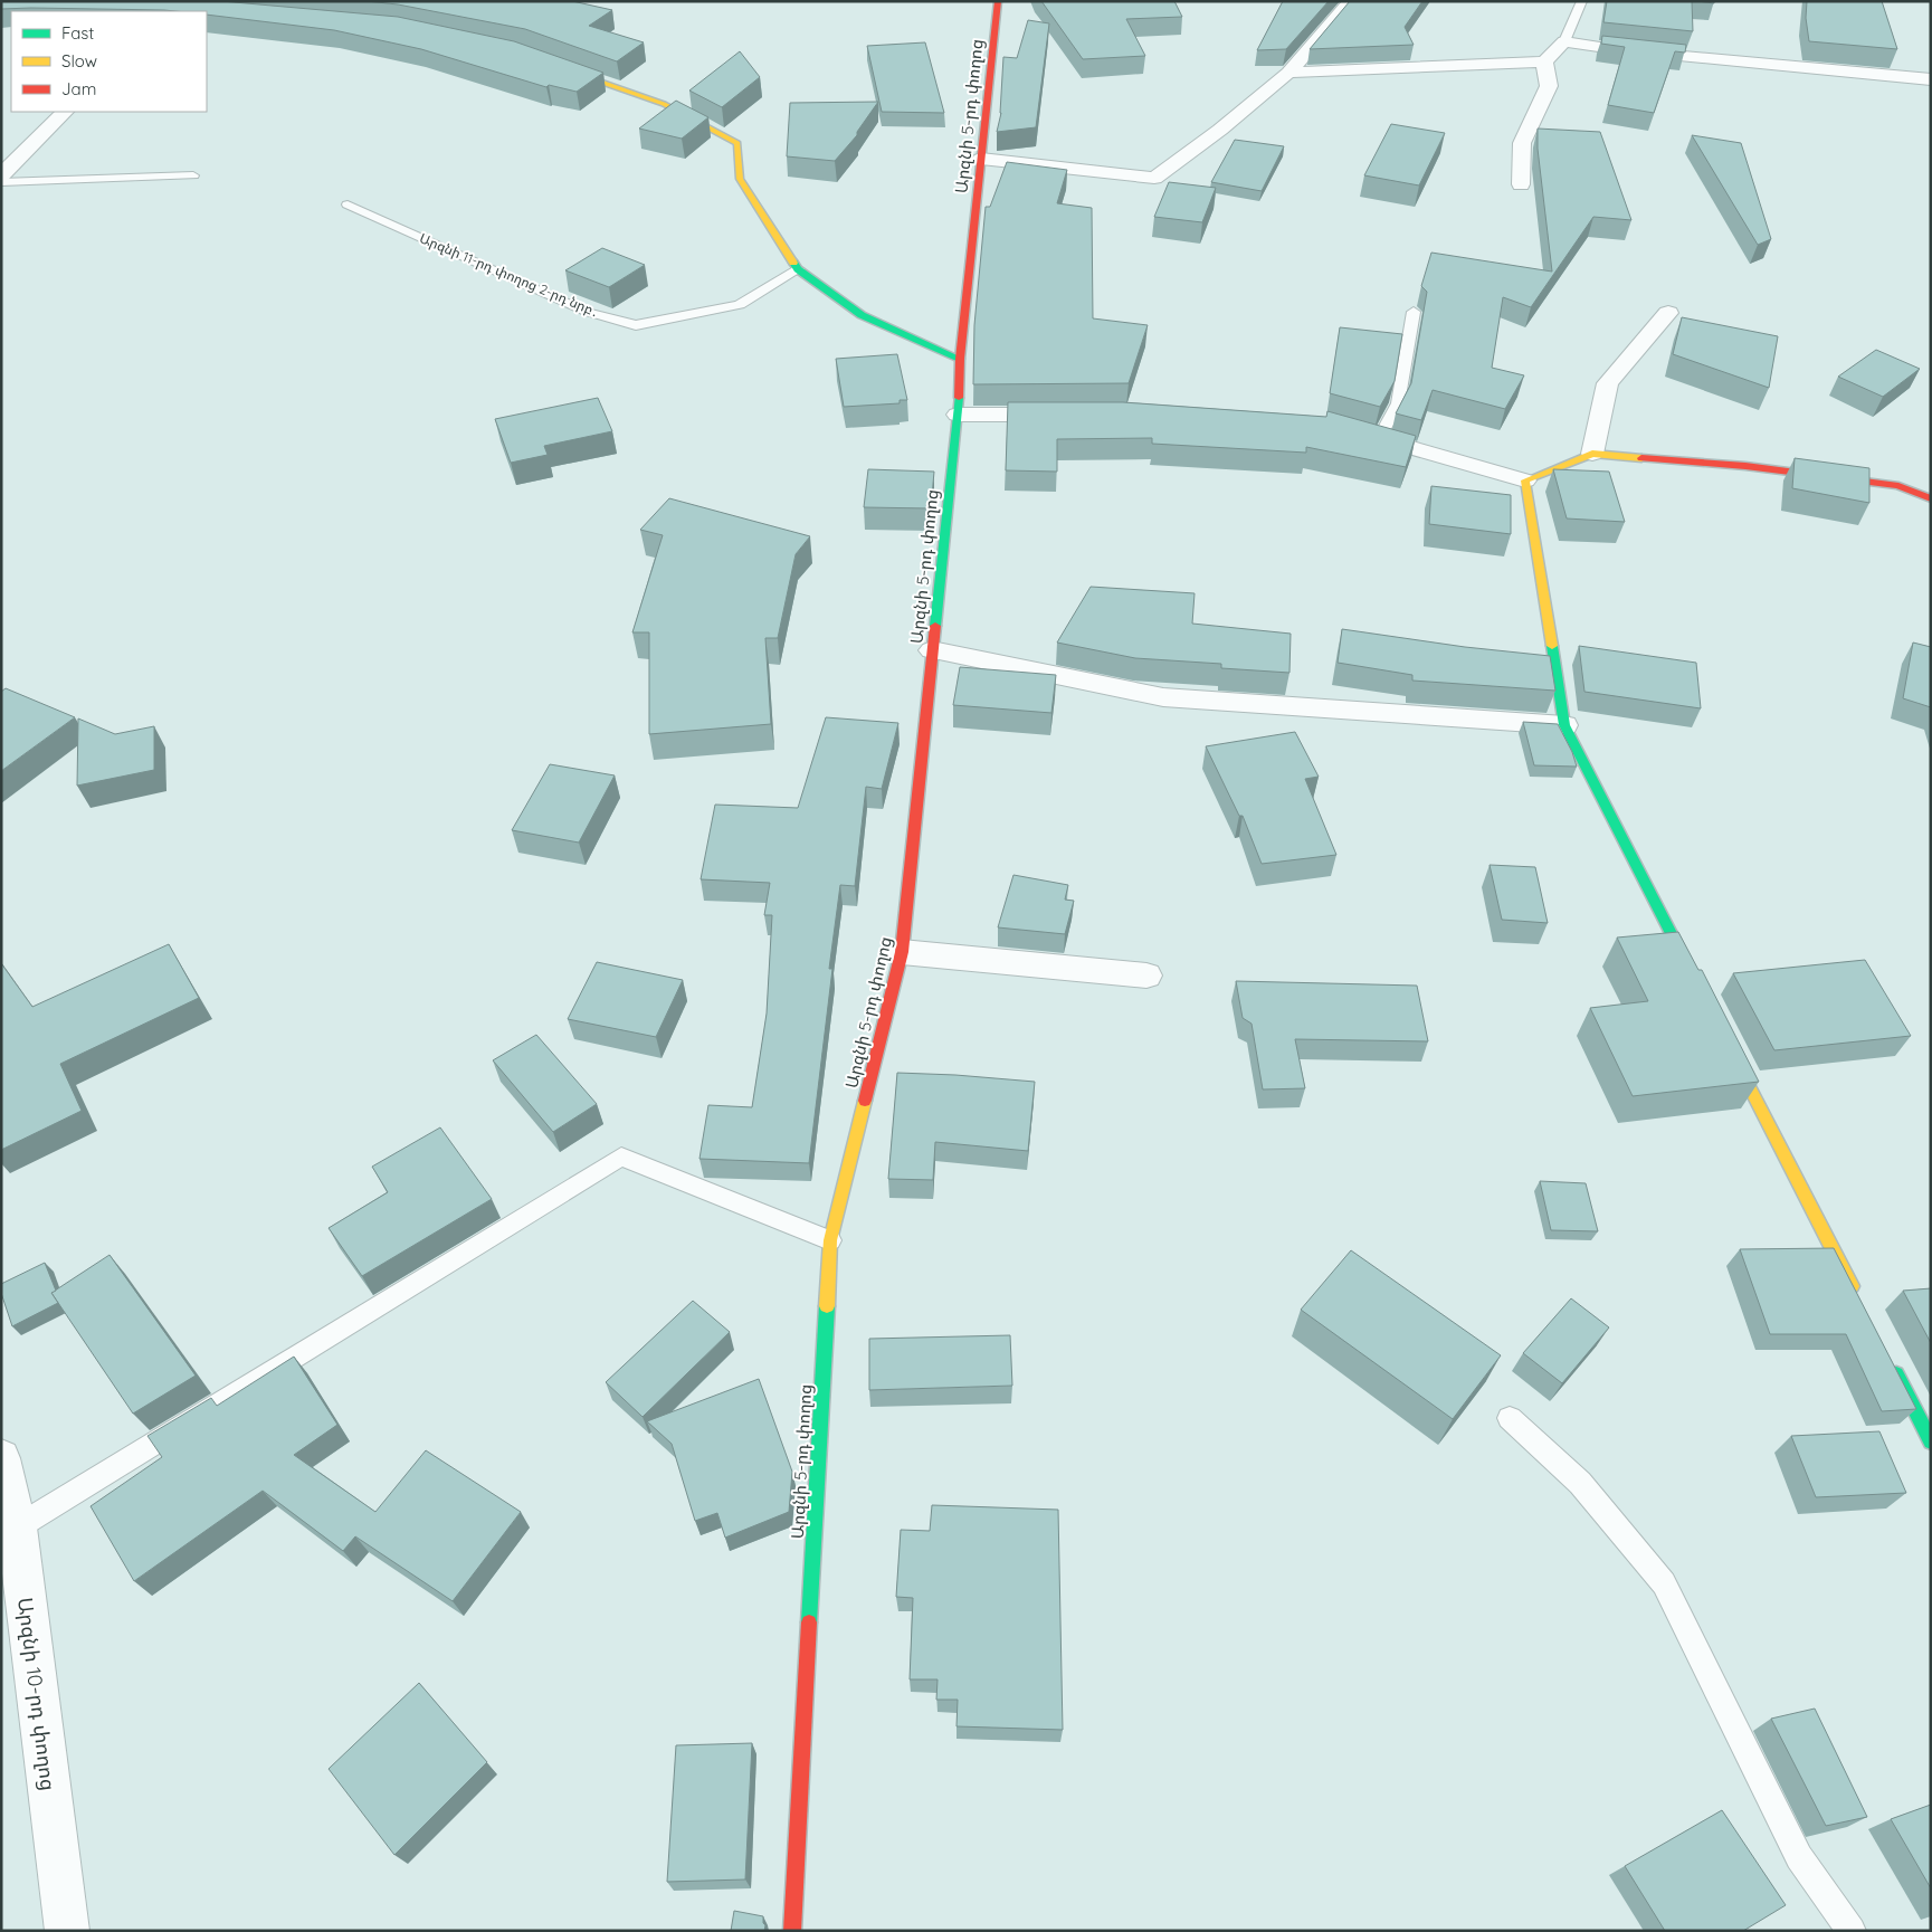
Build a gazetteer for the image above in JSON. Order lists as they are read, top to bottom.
{
  "streets": {
    "street": ["Արզնի 5-րդ փողոց", "Արզնի 10-րդ փողոց"],
    "lane": ["Արզնի 11-րդ փողոց 2-րդ նրբ․"]
  },
  "legend": ["Fast", "Slow", "Jam"]
}
